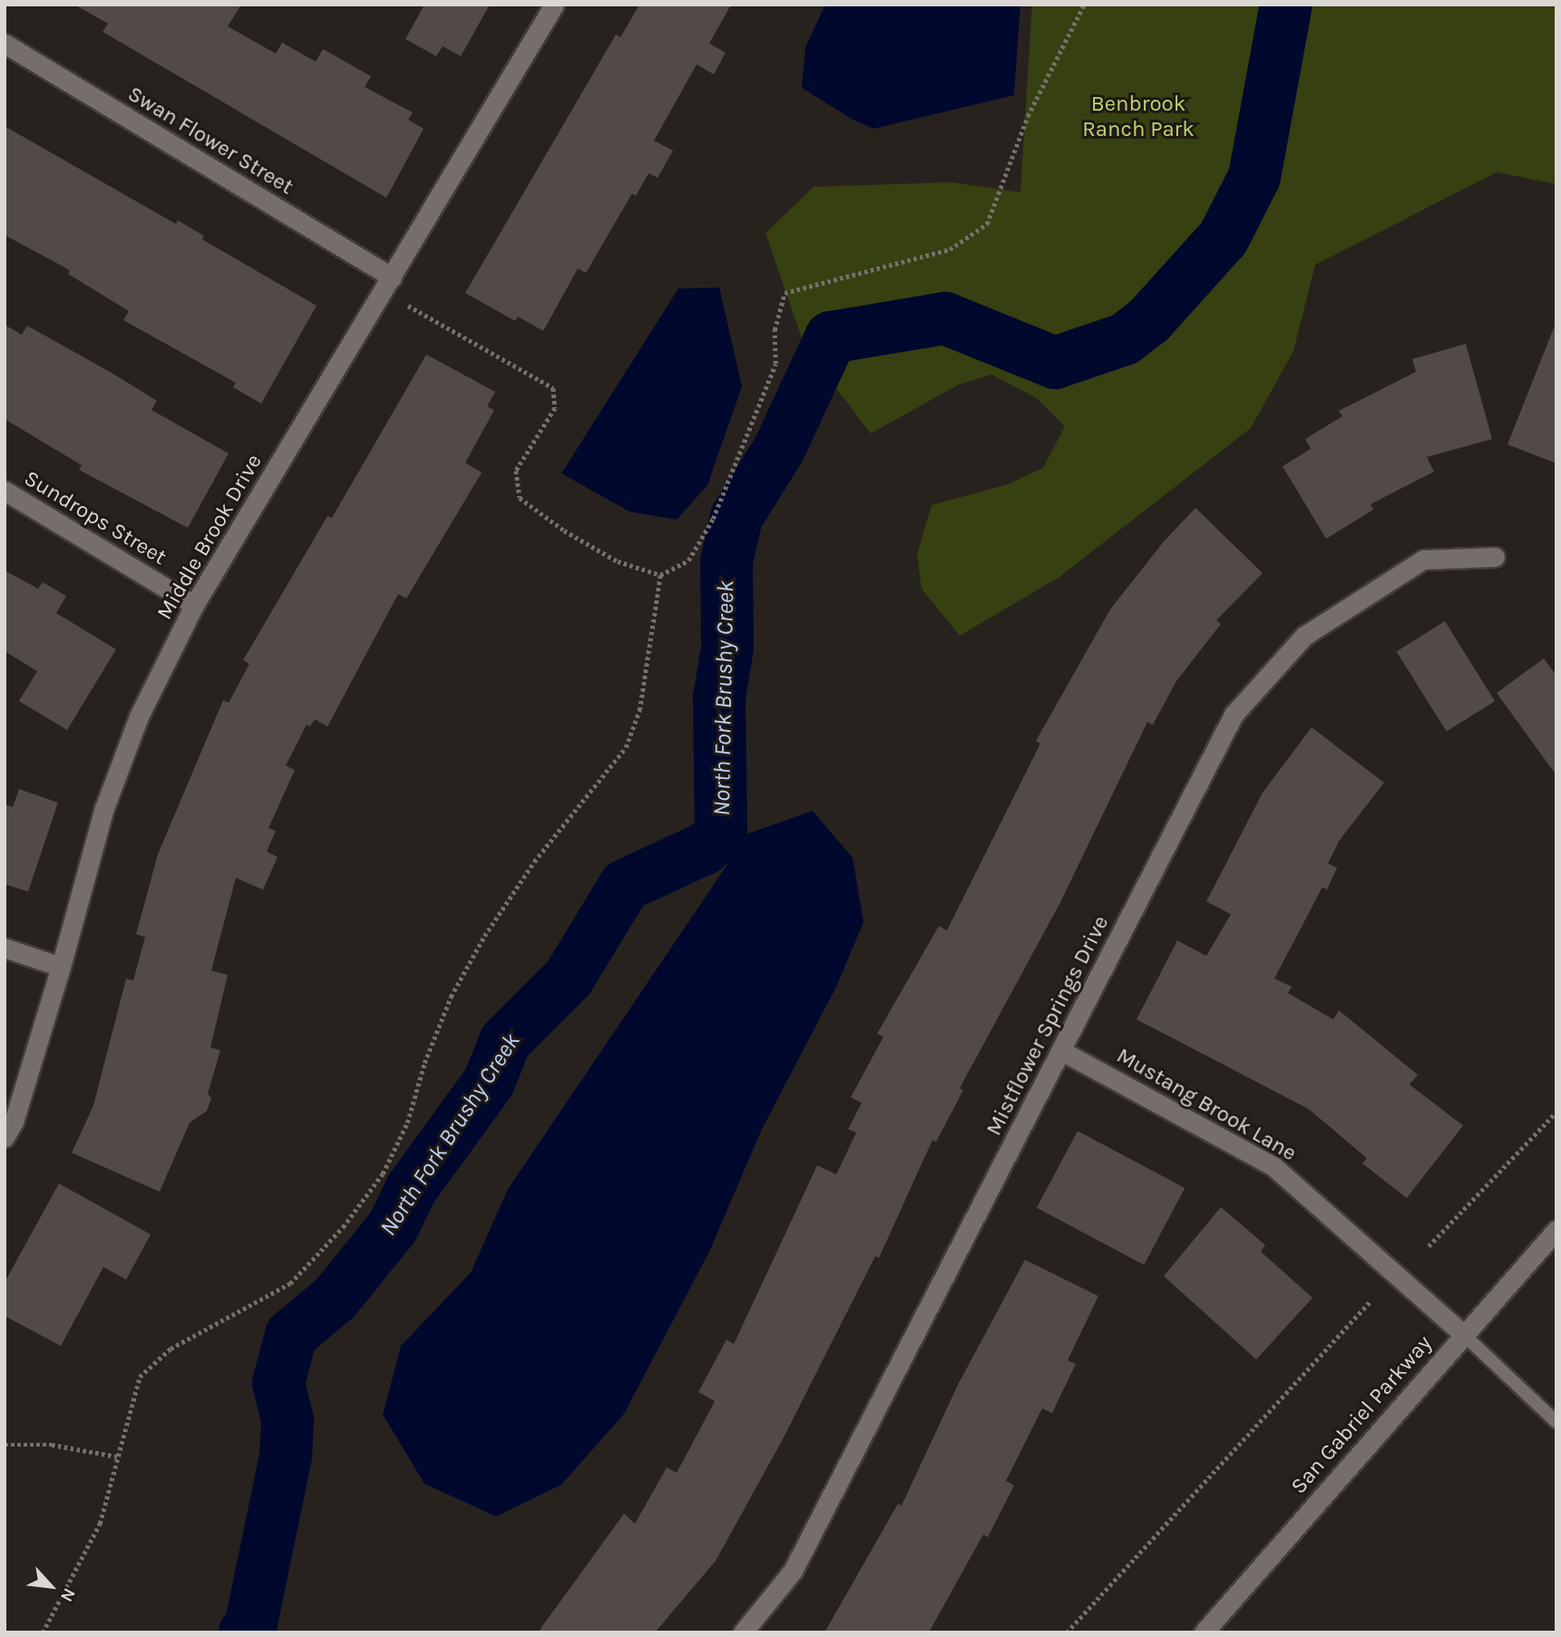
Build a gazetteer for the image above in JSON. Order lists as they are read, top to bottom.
{
  "streets": {
    "street": [
      "Swan Flower Street",
      "Sundrops Street",
      "Middle Brook Drive",
      "Mistflower Springs Drive",
      "Mustang Brook Lane",
      "San Gabriel Parkway"
    ]
  },
  "crossings": [
    ["Swan Flower Street", "Middle Brook Drive"],
    ["Sundrops Street", "Middle Brook Drive"],
    ["Mistflower Springs Drive", "Mustang Brook Lane"],
    ["Mustang Brook Lane", "San Gabriel Parkway"]
  ],
  "water": ["North Fork Brushy Creek"],
  "parks": ["Benbrook Ranch Park"],
  "north": "bottom right"
}
